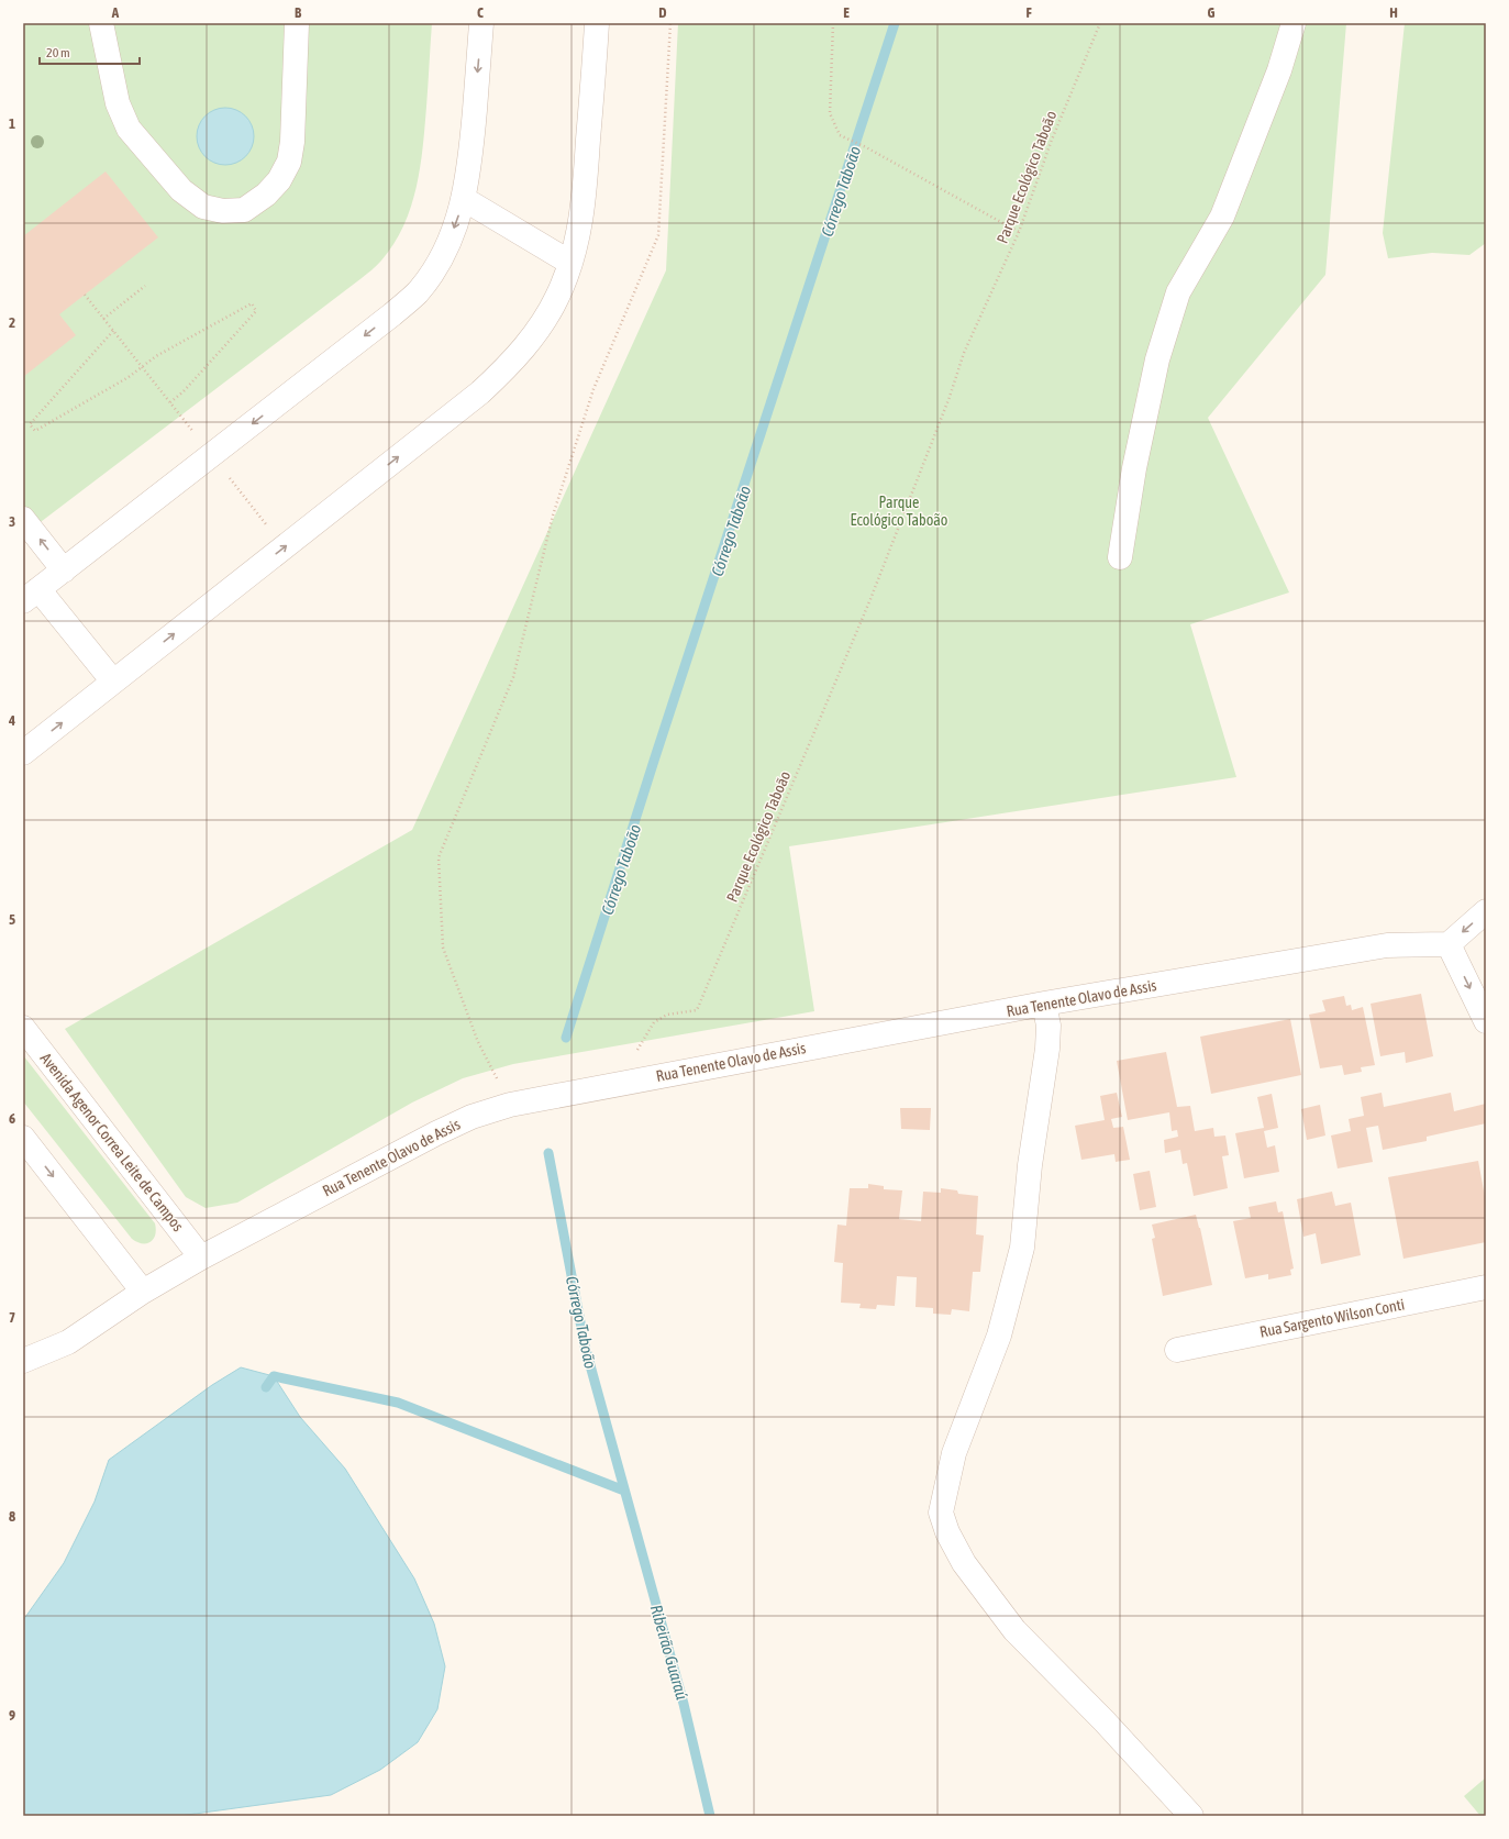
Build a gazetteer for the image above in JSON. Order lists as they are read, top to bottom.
{
  "streets": {
    "street": ["Rua Tenente Olavo de Assis", "Avenida Agenor Correa Leite de Campos", "Rua Sargento Wilson Conti"],
    "path": ["Parque Ecológico Taboão"]
  },
  "crossings": [
    ["Parque Ecológico Taboão", "Rua Tenente Olavo de Assis"],
    ["Rua Tenente Olavo de Assis", "Avenida Agenor Correa Leite de Campos"]
  ],
  "water": ["Córrego Taboão", "Ribeirão Guaraú"],
  "parks": ["Parque Ecológico Taboão"],
  "scale_bar": "20 m",
  "grid": {
    "columns": [
      "A",
      "B",
      "C",
      "D",
      "E",
      "F",
      "G",
      "H"
    ],
    "rows": [
      "1",
      "2",
      "3",
      "4",
      "5",
      "6",
      "7",
      "8",
      "9"
    ]
  }
}
